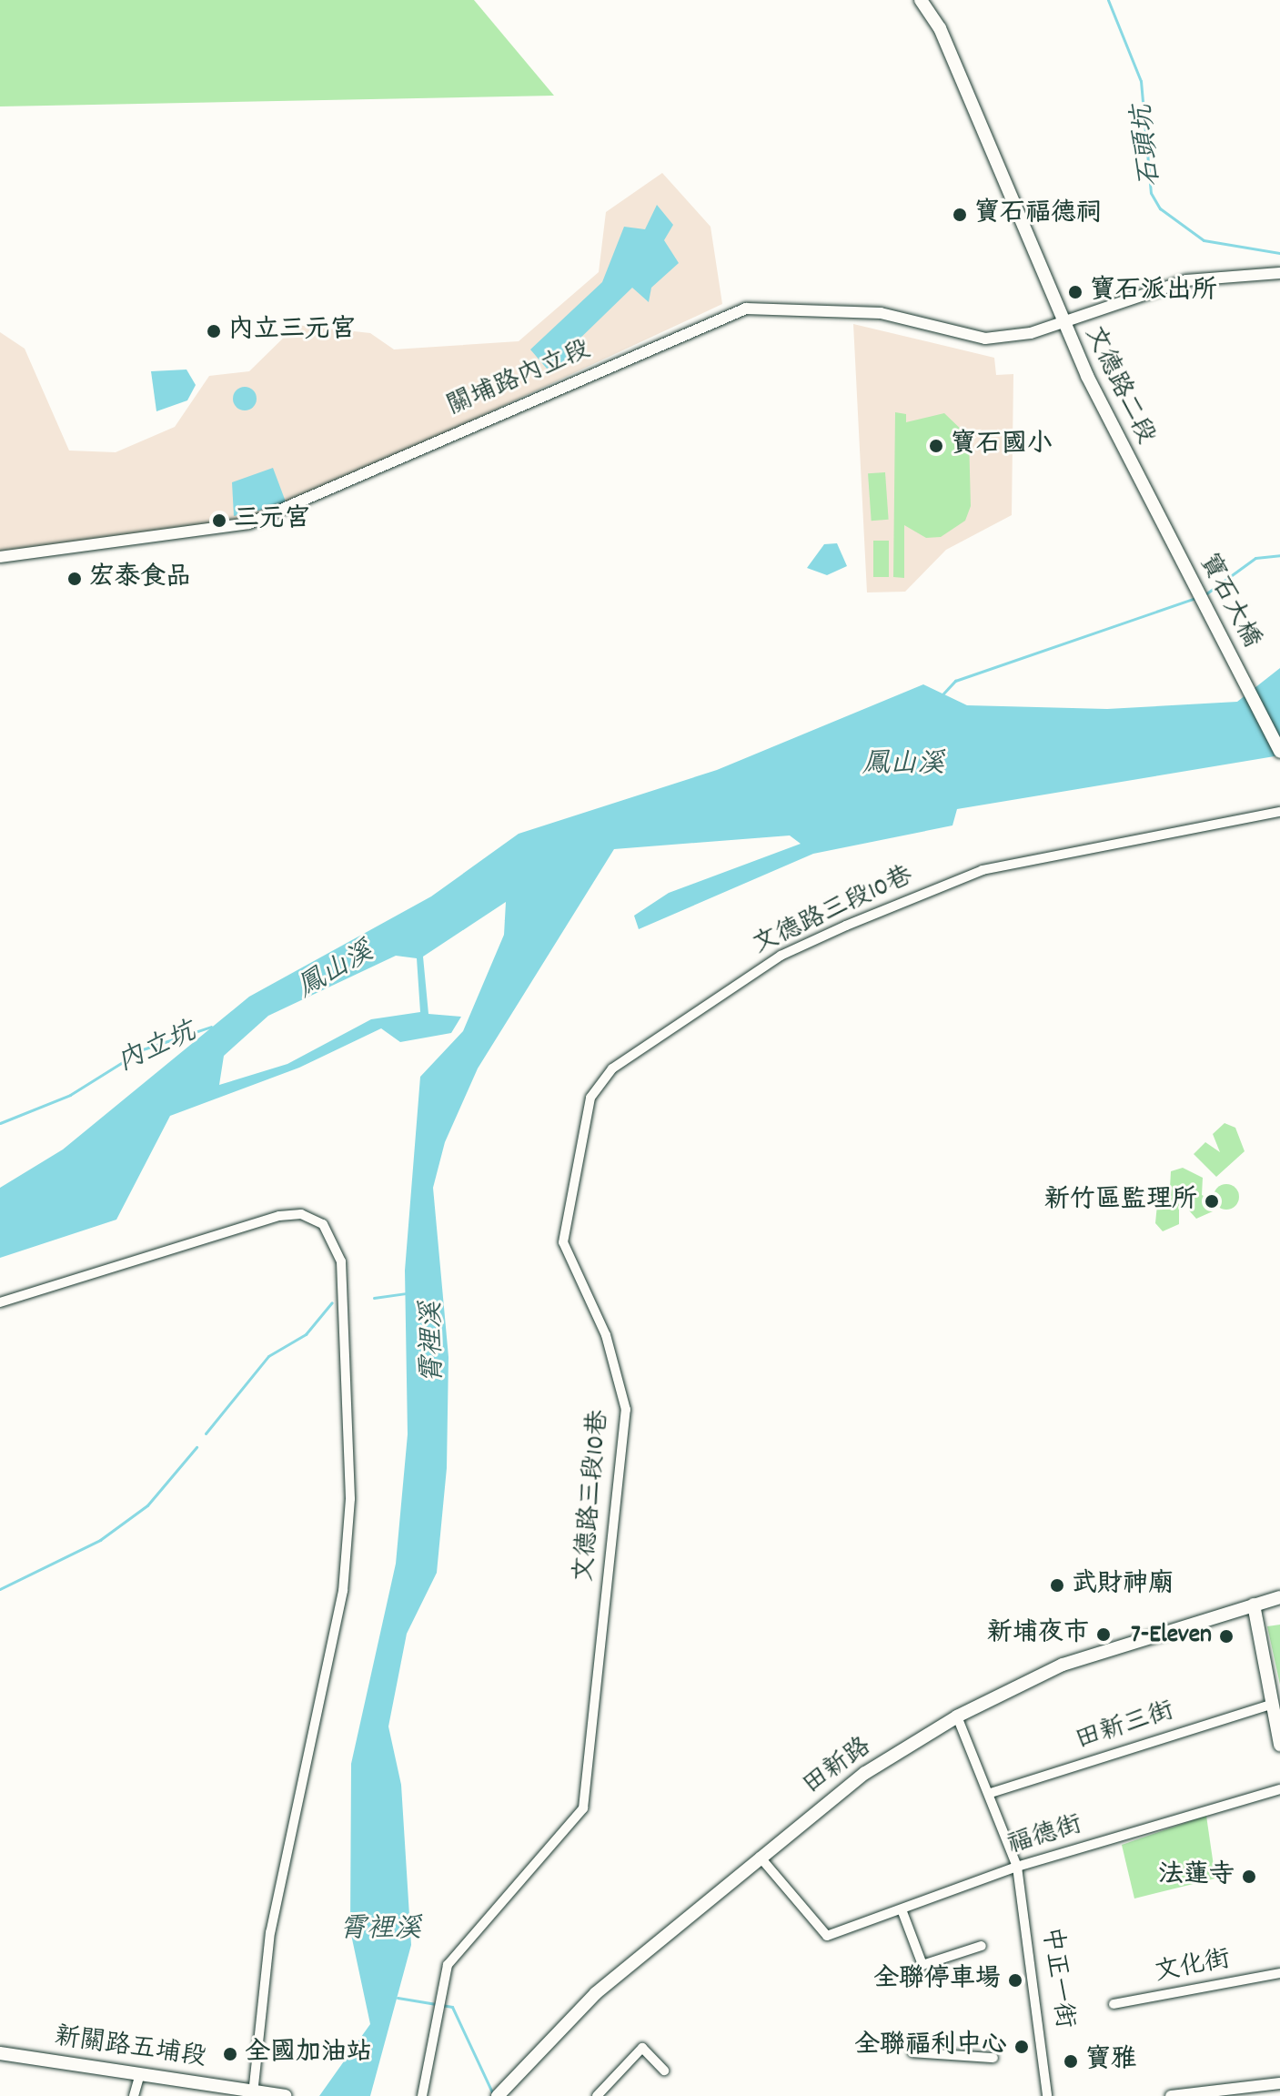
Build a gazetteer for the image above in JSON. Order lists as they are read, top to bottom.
{
  "streets": {
    "main road": [
      "文德路二段",
      "寶石大橋",
      "田新路",
      "新關路五埔段"
    ],
    "street": [
      "關埔路內立段",
      "文德路三段10巷",
      "田新三街",
      "福德街",
      "文化街",
      "中正一街"
    ]
  },
  "crossings": [
    ["關埔路內立段", "文德路二段"],
    ["文德路二段", "寶石大橋"],
    ["田新三街", "中正一街"],
    ["田新路", "福德街"],
    ["田新路", "中正一街"],
    ["福德街", "中正一街"]
  ],
  "water": [
    "石頭坑",
    "鳳山溪",
    "內立坑",
    "霄裡溪"
  ],
  "places": [
    "寶石福德祠",
    "寶石派出所",
    "內立三元宮",
    "寶石國小",
    "三元宮",
    "宏泰食品",
    "新竹區監理所",
    "武財神廟",
    "新埔夜市",
    "7-Eleven",
    "法蓮寺",
    "全聯停車場",
    "全聯福利中心",
    "全國加油站",
    "寶雅"
  ]
}
